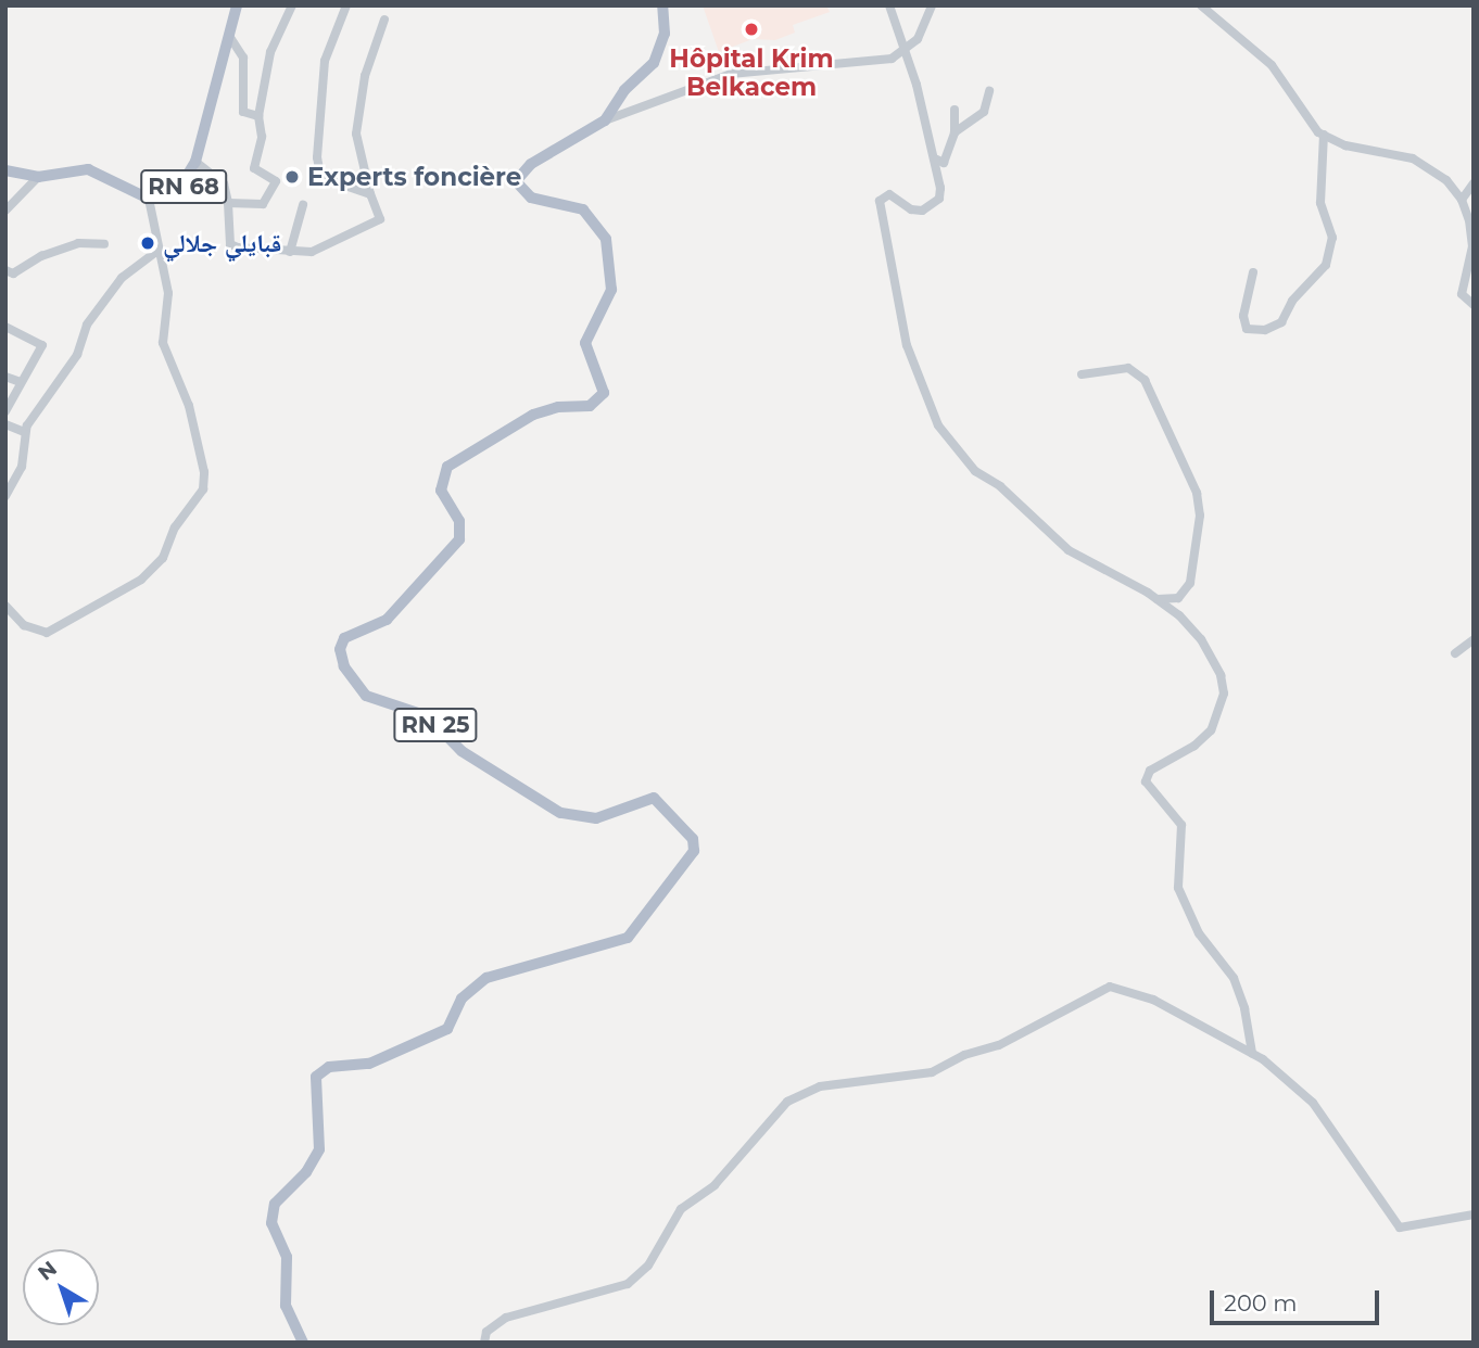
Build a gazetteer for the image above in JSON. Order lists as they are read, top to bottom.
{
  "streets": {
    "main road": ["RN 68", "RN 25"]
  },
  "places": ["Hôpital Krim Belkacem", "Experts foncière", "قبايلي جلالي"],
  "scale_bar": "200 m",
  "north": "top left"
}
